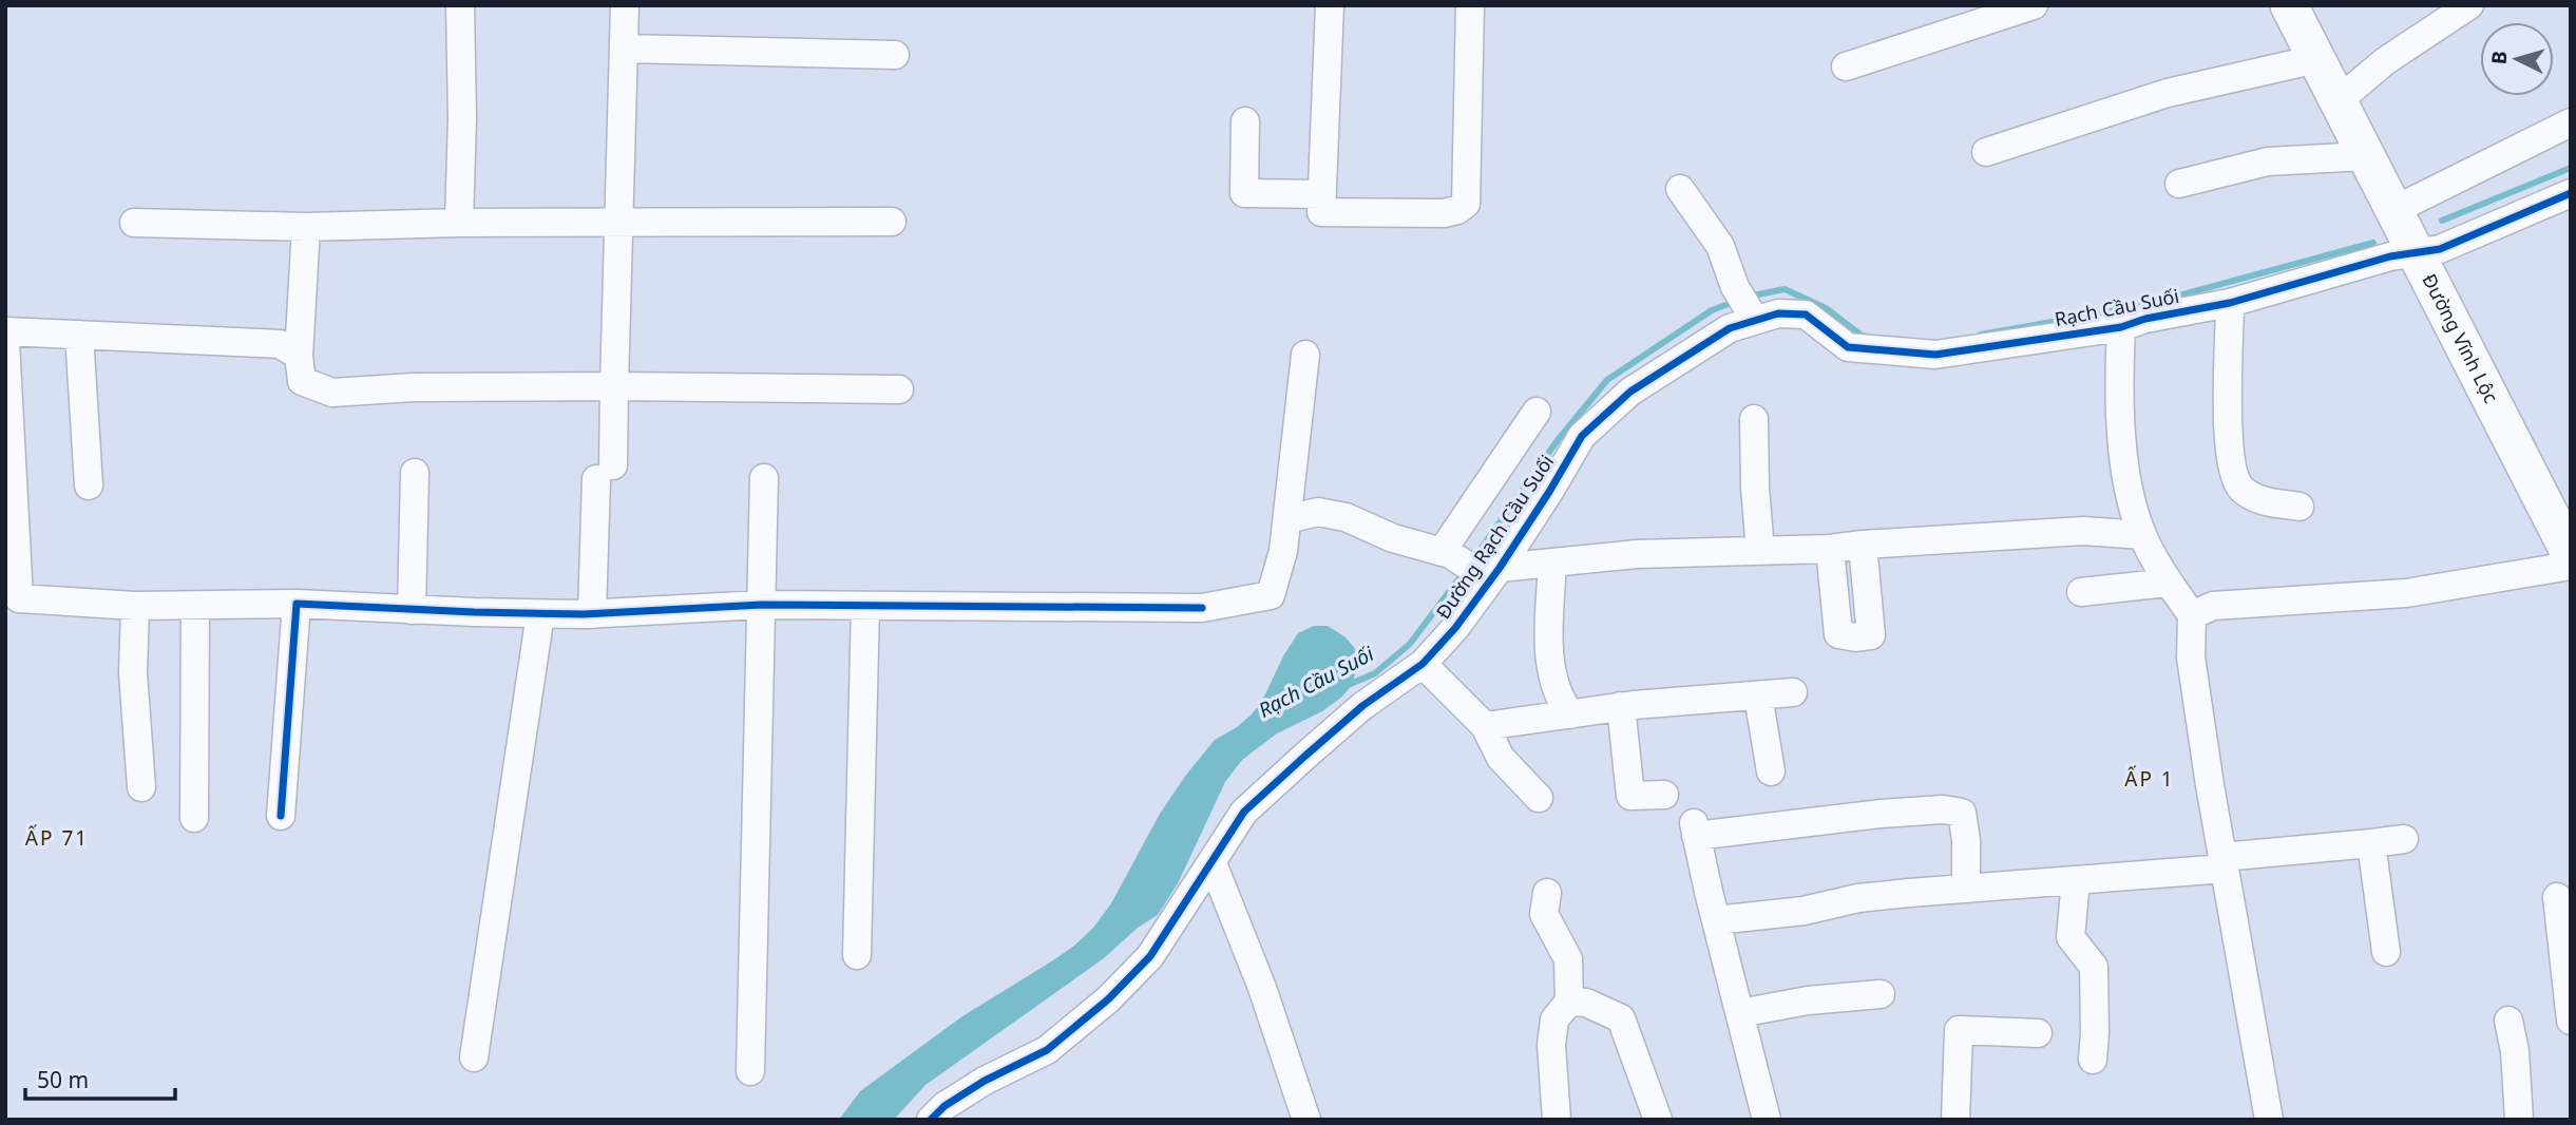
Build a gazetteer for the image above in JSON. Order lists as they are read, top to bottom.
{
  "streets": {
    "main road": ["Đường Vĩnh Lộc"],
    "street": ["Rạch Cầu Suối", "Đường Rạch Cầu Suối"]
  },
  "crossings": [
    ["Rạch Cầu Suối", "Đường Vĩnh Lộc"],
    ["Rạch Cầu Suối", "Đường Rạch Cầu Suối"]
  ],
  "districts": ["ẤP 1", "ẤP 71"],
  "water": ["Rạch Cầu Suối"],
  "scale_bar": "50 m",
  "north": "left"
}
